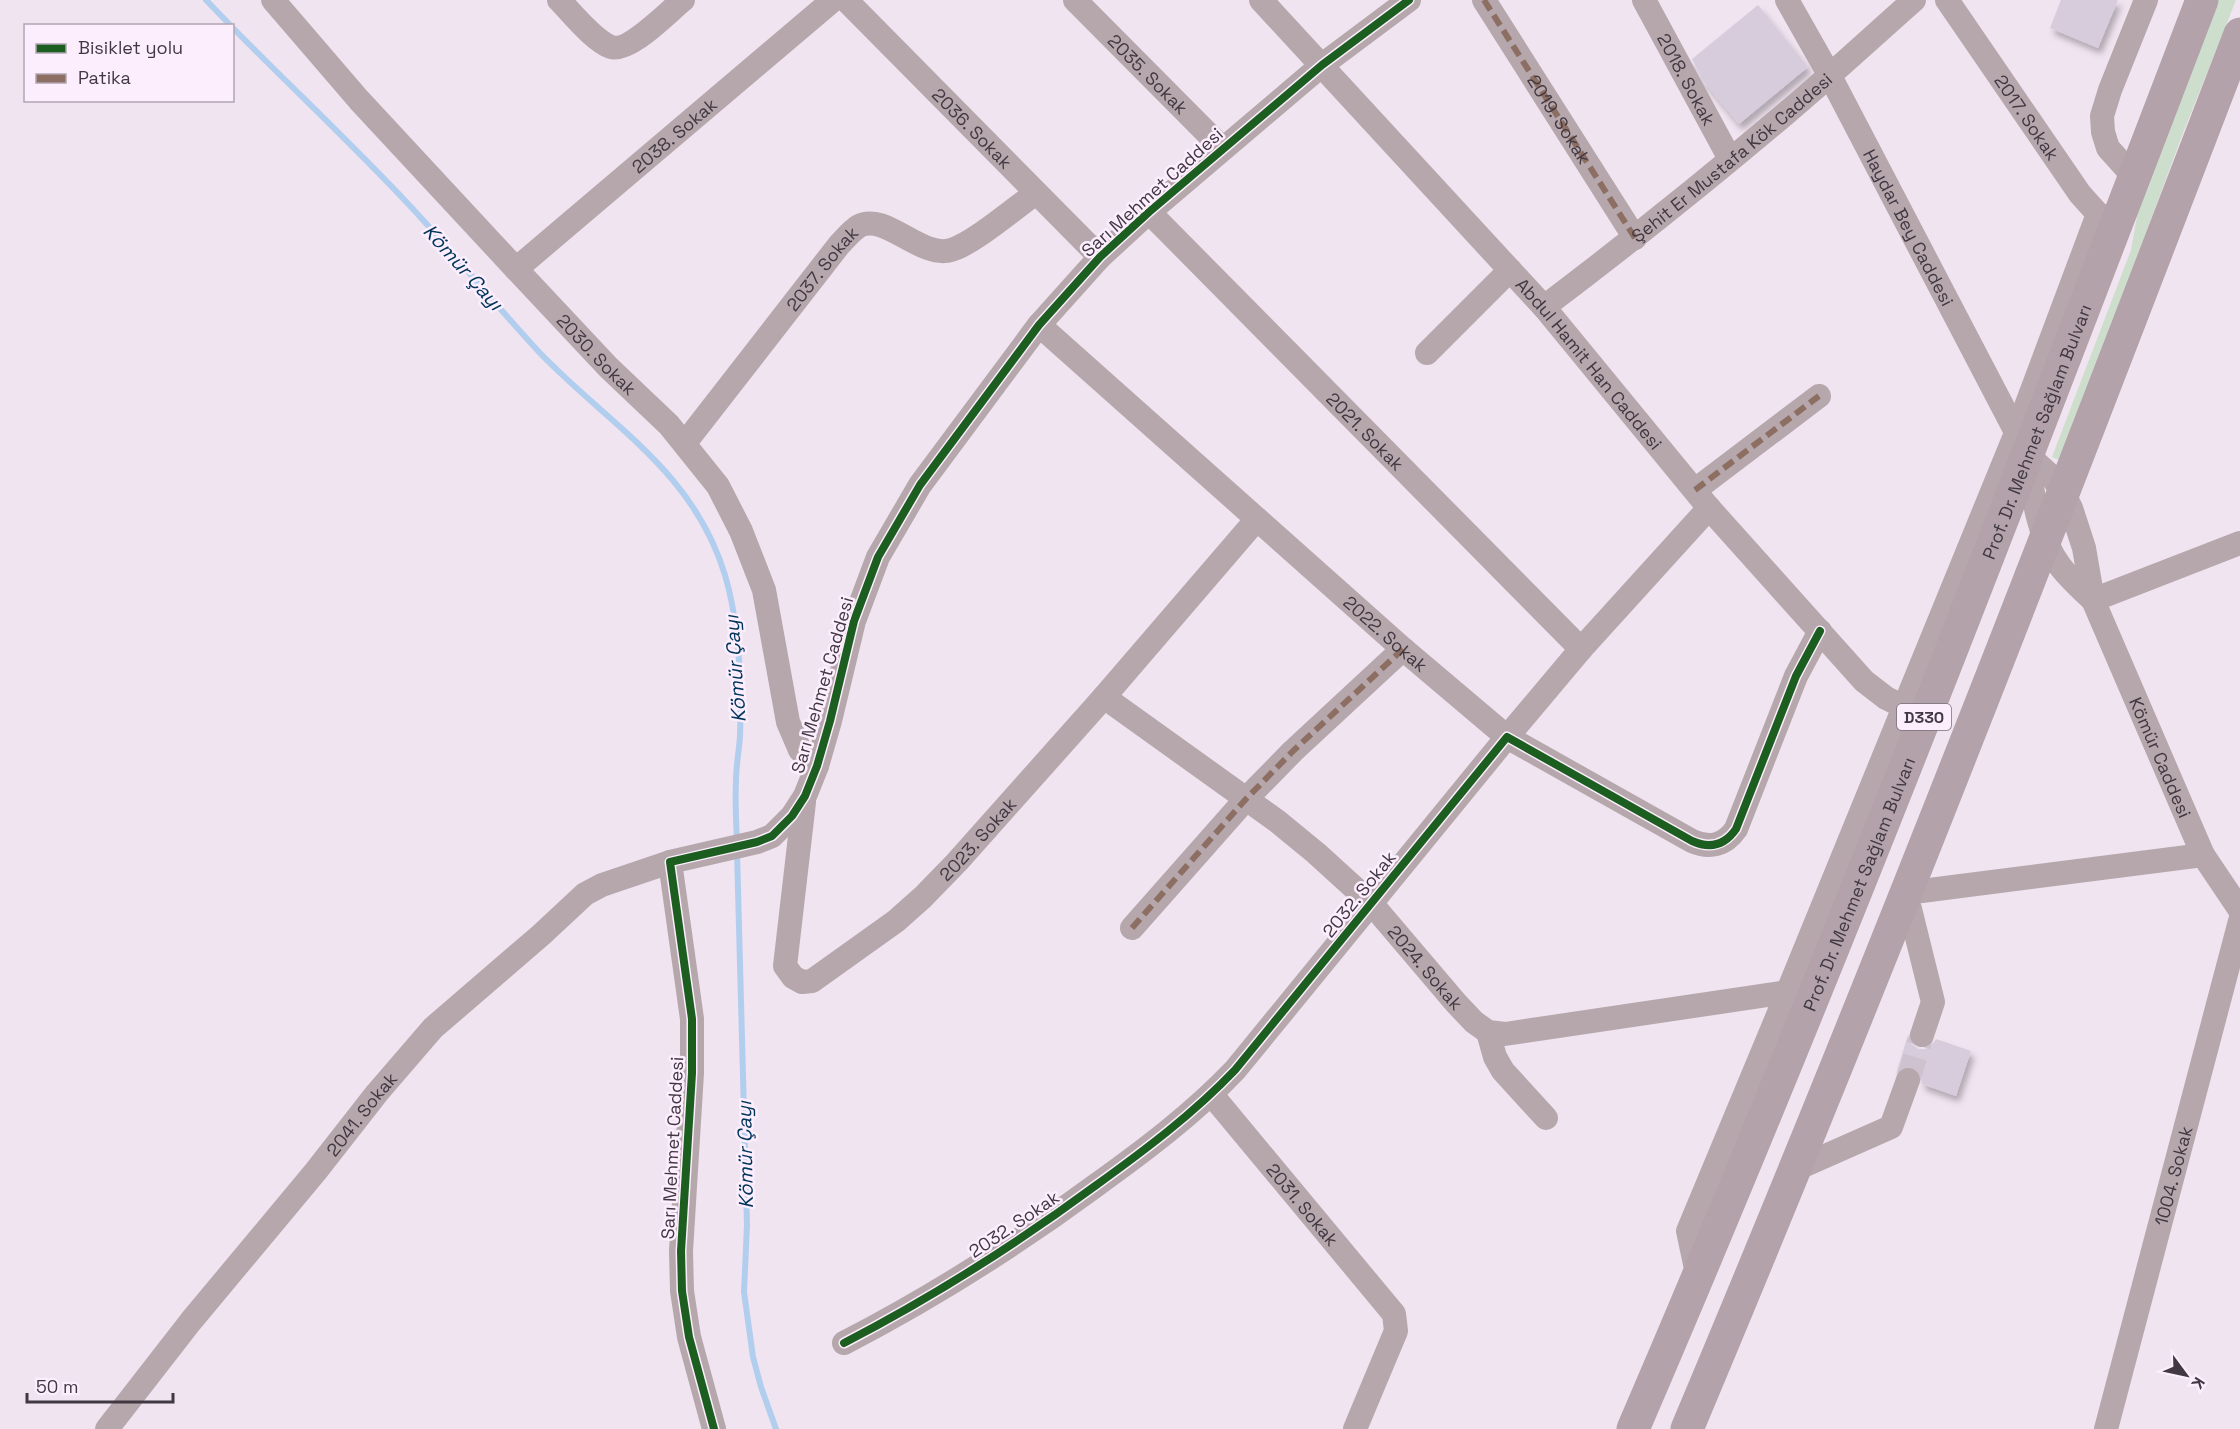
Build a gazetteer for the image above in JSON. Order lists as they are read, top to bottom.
{
  "streets": {
    "highway": ["Prof. Dr. Mehmet Sağlam Bulvarı", "D330"],
    "street": [
      "2035. Sokak",
      "2018. Sokak",
      "2017. Sokak",
      "2019. Sokak",
      "2036. Sokak",
      "2038. Sokak",
      "Şehit Er Mustafa Kök Caddesi",
      "Sarı Mehmet Caddesi",
      "Haydar Bey Caddesi",
      "2037. Sokak",
      "2030. Sokak",
      "Abdul Hamit Han Caddesi",
      "2021. Sokak",
      "2022. Sokak",
      "Kömür Caddesi",
      "2023. Sokak",
      "2032. Sokak",
      "2024. Sokak",
      "2041. Sokak",
      "1004. Sokak",
      "2031. Sokak"
    ]
  },
  "crossings": [
    ["2035. Sokak", "Sarı Mehmet Caddesi"],
    ["2018. Sokak", "Şehit Er Mustafa Kök Caddesi"],
    ["2017. Sokak", "Prof. Dr. Mehmet Sağlam Bulvarı"],
    ["2019. Sokak", "Şehit Er Mustafa Kök Caddesi"],
    ["2036. Sokak", "Sarı Mehmet Caddesi"],
    ["2036. Sokak", "2037. Sokak"],
    ["2038. Sokak", "2030. Sokak"],
    ["Şehit Er Mustafa Kök Caddesi", "Haydar Bey Caddesi"],
    ["Şehit Er Mustafa Kök Caddesi", "Abdul Hamit Han Caddesi"],
    ["Sarı Mehmet Caddesi", "2030. Sokak"],
    ["Sarı Mehmet Caddesi", "Abdul Hamit Han Caddesi"],
    ["Sarı Mehmet Caddesi", "2021. Sokak"],
    ["Sarı Mehmet Caddesi", "2022. Sokak"],
    ["Sarı Mehmet Caddesi", "2023. Sokak"],
    ["Sarı Mehmet Caddesi", "2041. Sokak"],
    ["Haydar Bey Caddesi", "Prof. Dr. Mehmet Sağlam Bulvarı"],
    ["2037. Sokak", "2030. Sokak"],
    ["Abdul Hamit Han Caddesi", "Prof. Dr. Mehmet Sağlam Bulvarı"],
    ["2022. Sokak", "2023. Sokak"],
    ["2022. Sokak", "2032. Sokak"],
    ["2023. Sokak", "2024. Sokak"],
    ["2032. Sokak", "2024. Sokak"],
    ["2032. Sokak", "2031. Sokak"]
  ],
  "water": ["Kömür Çayı"],
  "legend": ["Bisiklet yolu", "Patika"],
  "scale_bar": "50 m",
  "north": "bottom right"
}
